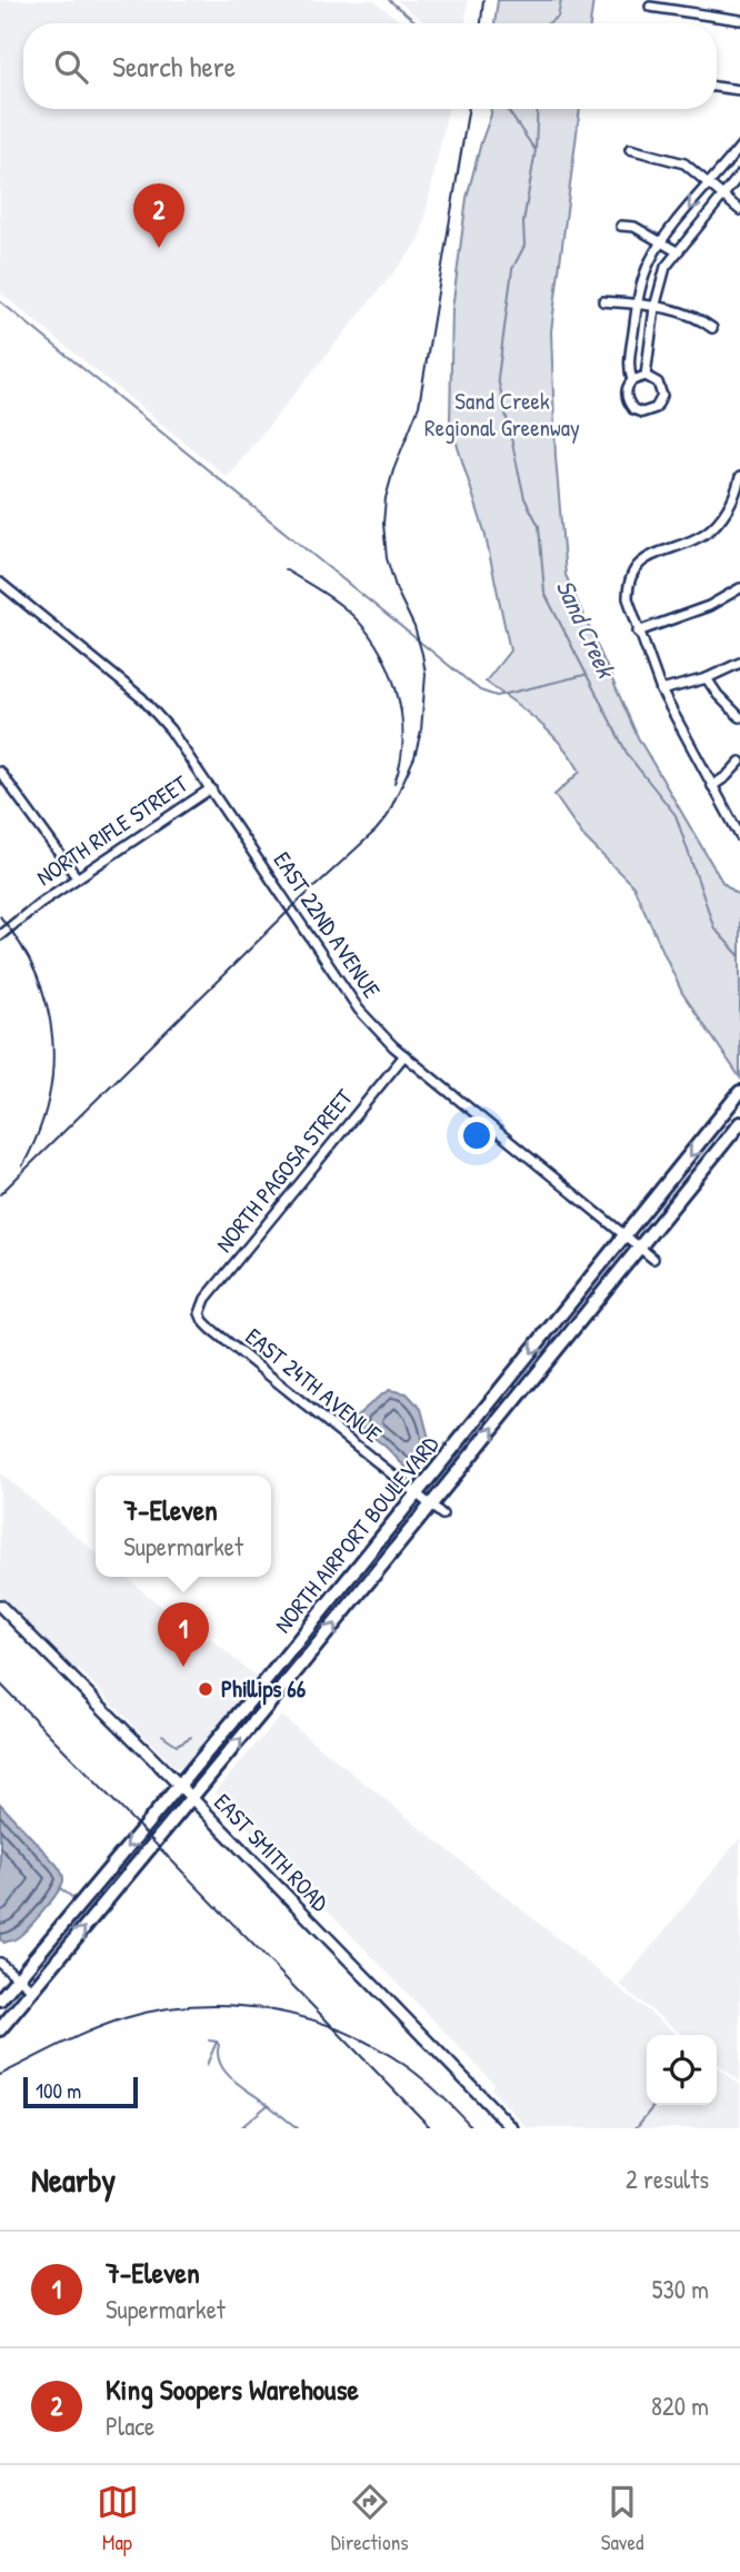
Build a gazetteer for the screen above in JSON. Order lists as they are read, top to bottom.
{
  "streets": {
    "main road": ["NORTH AIRPORT BOULEVARD"],
    "street": [
      "NORTH RIFLE STREET",
      "EAST 22ND AVENUE",
      "NORTH PAGOSA STREET",
      "EAST 24TH AVENUE",
      "EAST SMITH ROAD"
    ]
  },
  "crossings": [
    ["NORTH RIFLE STREET", "EAST 22ND AVENUE"],
    ["EAST 22ND AVENUE", "NORTH PAGOSA STREET"],
    ["EAST 22ND AVENUE", "NORTH AIRPORT BOULEVARD"],
    ["NORTH PAGOSA STREET", "EAST 24TH AVENUE"],
    ["EAST 24TH AVENUE", "NORTH AIRPORT BOULEVARD"],
    ["NORTH AIRPORT BOULEVARD", "EAST SMITH ROAD"]
  ],
  "water": ["Sand Creek"],
  "parks": ["Sand Creek Regional Greenway"],
  "places": ["Phillips 66"],
  "scale_bar": "100 m",
  "page": {
    "search": "Search here",
    "pins": ["2", "1"],
    "popup": ["7-Eleven", "Supermarket"],
    "scale": "100 m",
    "heading": ["Nearby", "2 results"],
    "list": [
      {
        "mark": "1",
        "name": "7-Eleven",
        "note": "Supermarket",
        "value": "530 m"
      },
      {
        "mark": "2",
        "name": "King Soopers Warehouse",
        "note": "Place",
        "value": "820 m"
      }
    ],
    "nav": ["Map", "Directions", "Saved"]
  }
}
